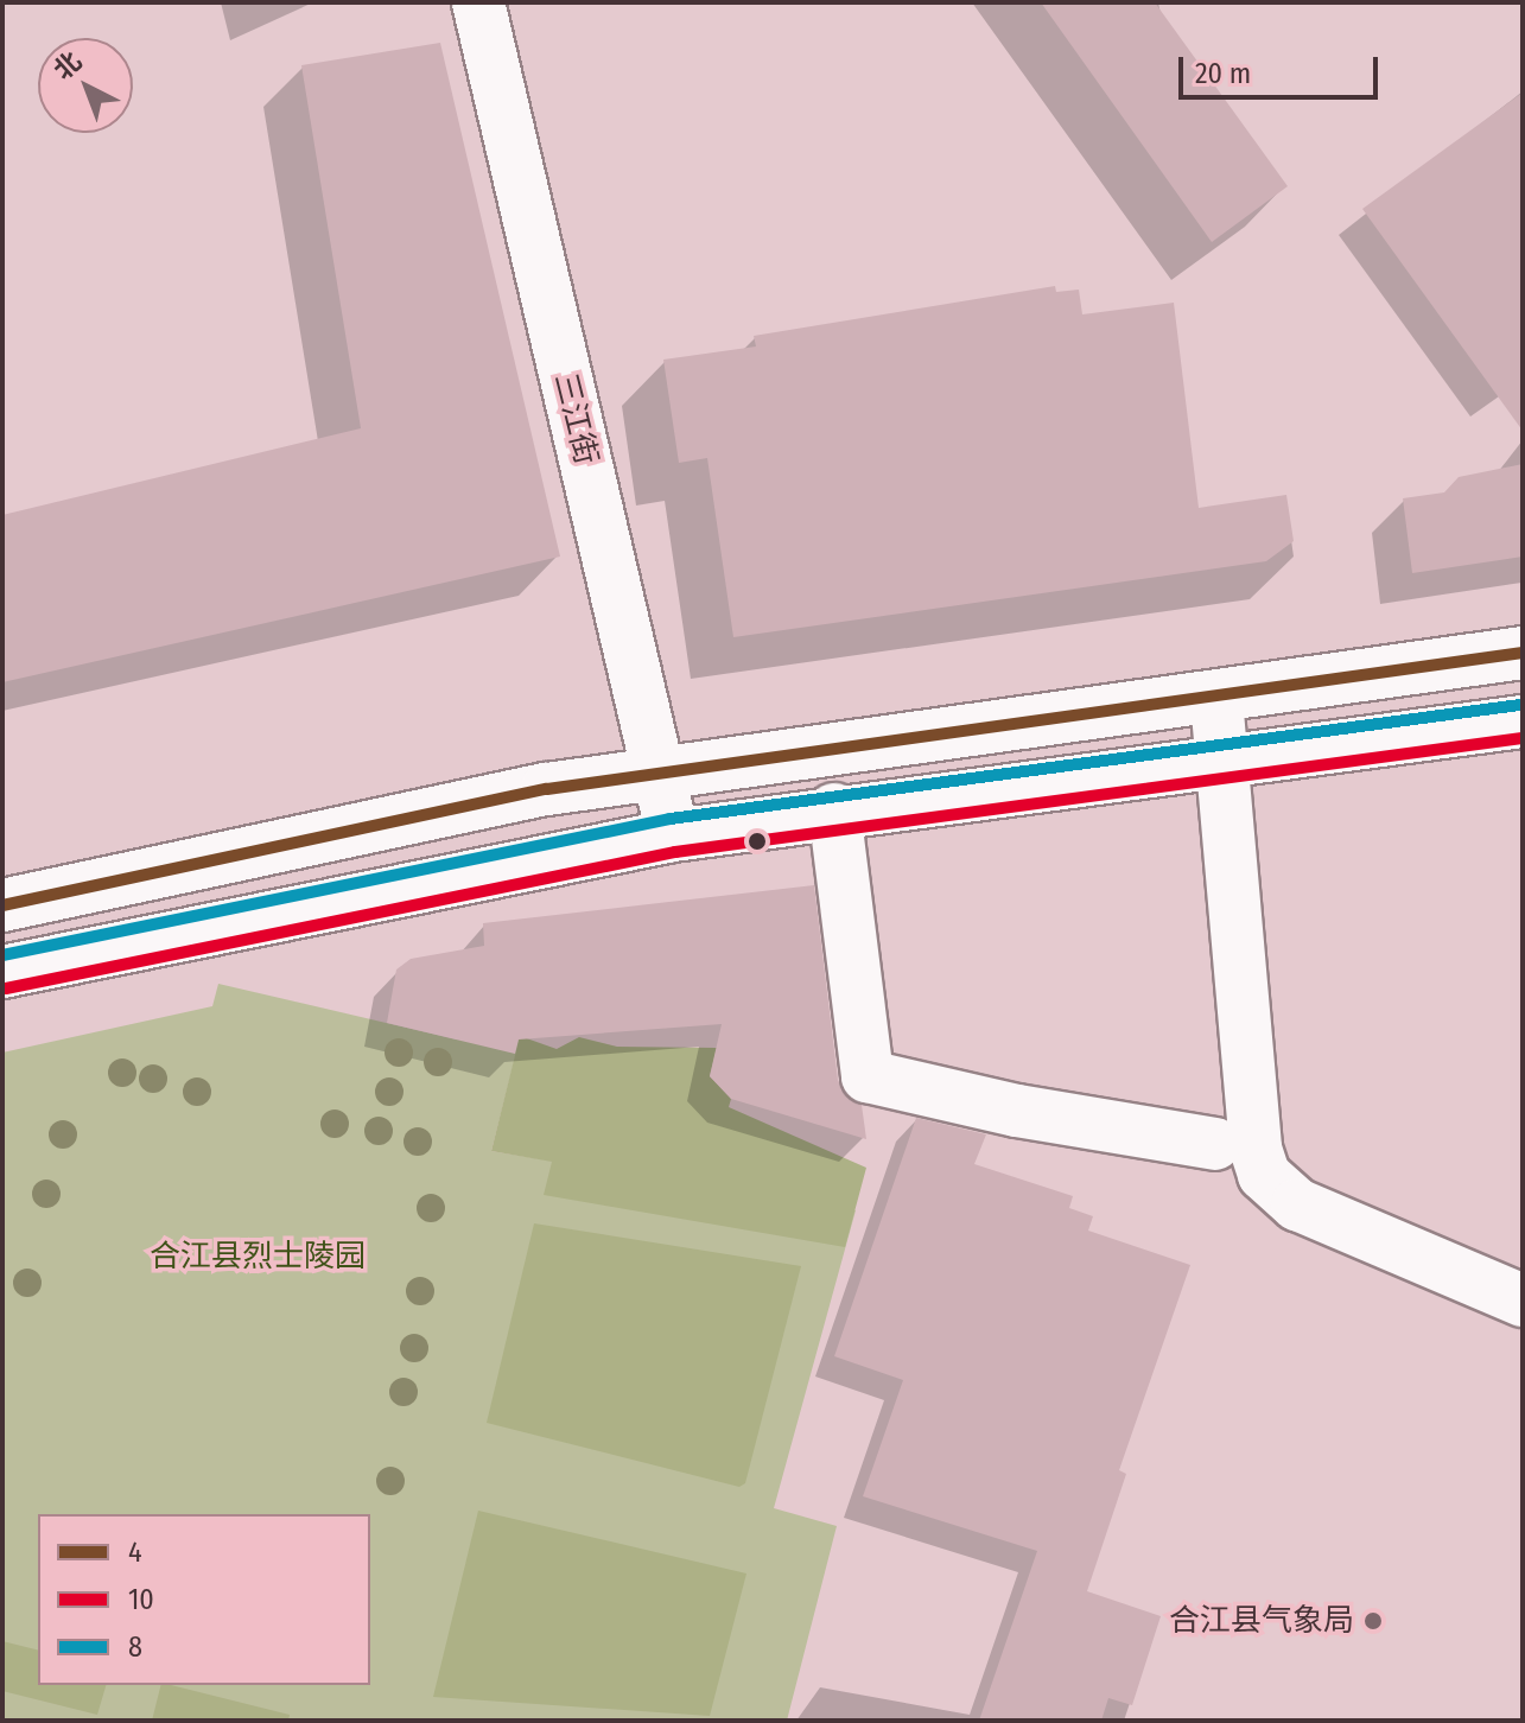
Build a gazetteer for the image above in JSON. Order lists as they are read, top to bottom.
{
  "streets": {
    "main road": ["三江街"]
  },
  "parks": ["合江县烈士陵园"],
  "places": ["合江县气象局"],
  "lines": ["transit line 4", "transit line 8", "transit line 10"],
  "legend": ["4", "10", "8"],
  "scale_bar": "20 m",
  "north": "top left"
}
